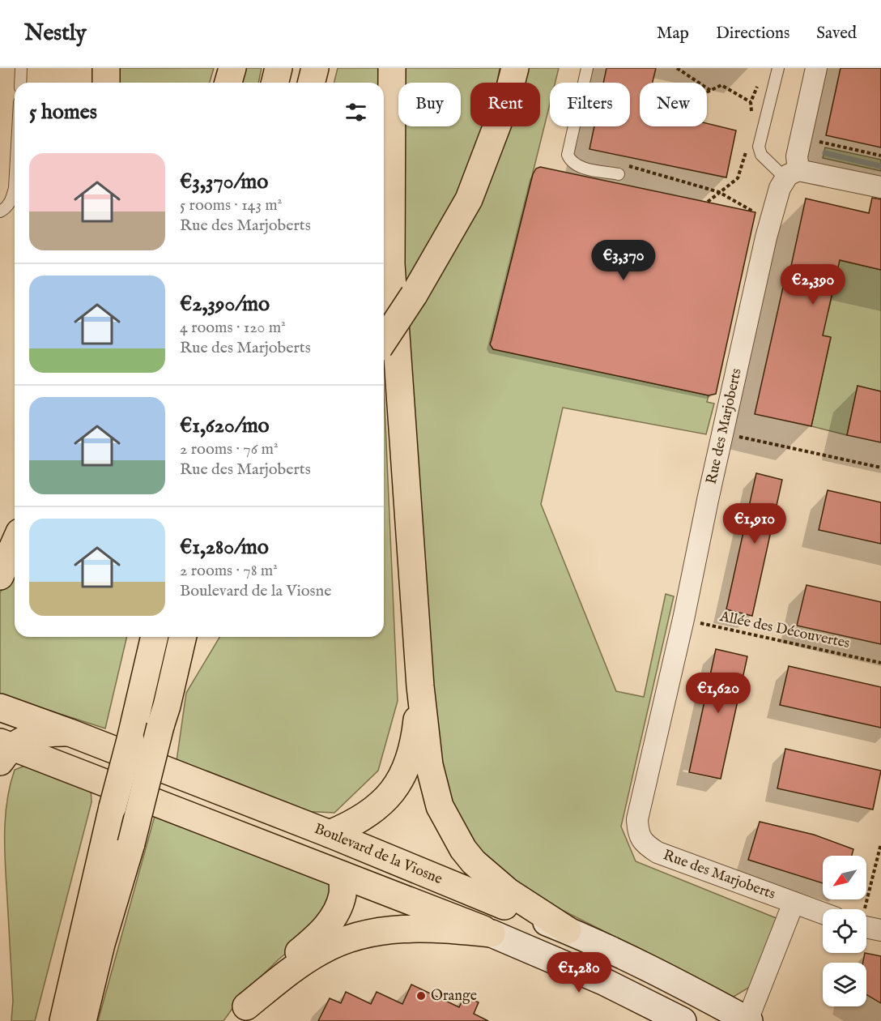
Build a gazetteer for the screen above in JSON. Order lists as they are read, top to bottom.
{
  "streets": {
    "main road": ["Boulevard de la Viosne"],
    "street": ["Rue des Marjoberts"],
    "path": ["Allée des Découvertes"]
  },
  "crossings": [
    ["Rue des Marjoberts", "Allée des Découvertes"],
    ["Rue des Marjoberts", "Boulevard de la Viosne"]
  ],
  "places": ["Orange"],
  "north": "bottom left",
  "page": {
    "header": "Nestly",
    "nav": ["Map", "Directions", "Saved"],
    "chip": [
      "Buy",
      "Rent",
      "Filters",
      "New"
    ],
    "heading": "5 homes",
    "list": [
      {
        "name": "€3,370/mo",
        "note": "5 rooms · 143 m² · Rue des Marjoberts"
      },
      {
        "name": "€2,390/mo",
        "note": "4 rooms · 120 m² · Rue des Marjoberts"
      },
      {
        "name": "€1,620/mo",
        "note": "2 rooms · 76 m² · Rue des Marjoberts"
      },
      {
        "name": "€1,280/mo",
        "note": "2 rooms · 78 m² · Boulevard de la Viosne"
      }
    ],
    "price": [
      "€3,370",
      "€2,390",
      "€1,910",
      "€1,620",
      "€1,280"
    ]
  }
}
